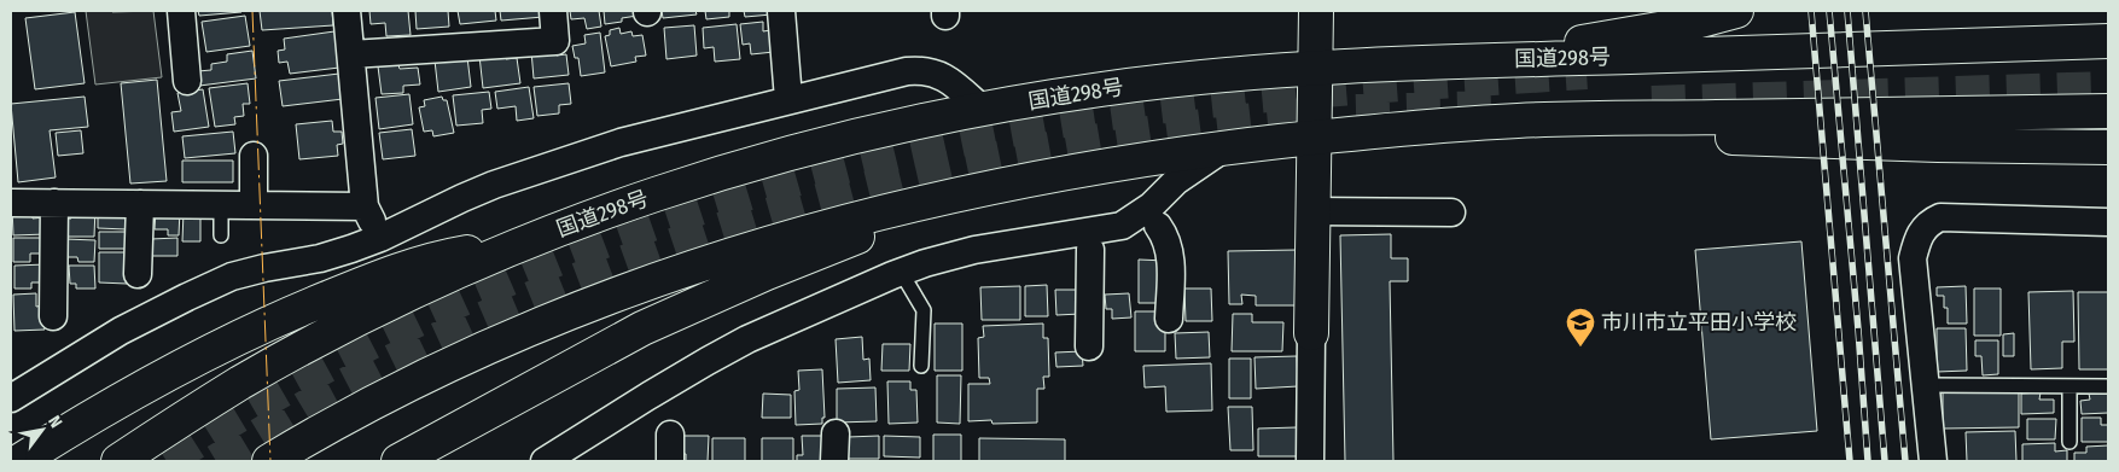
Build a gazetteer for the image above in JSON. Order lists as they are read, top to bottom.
{
  "streets": {
    "main road": ["国道298号"]
  },
  "places": {
    "school or university": ["市川市立平田小学校"]
  },
  "north": "top right"
}
